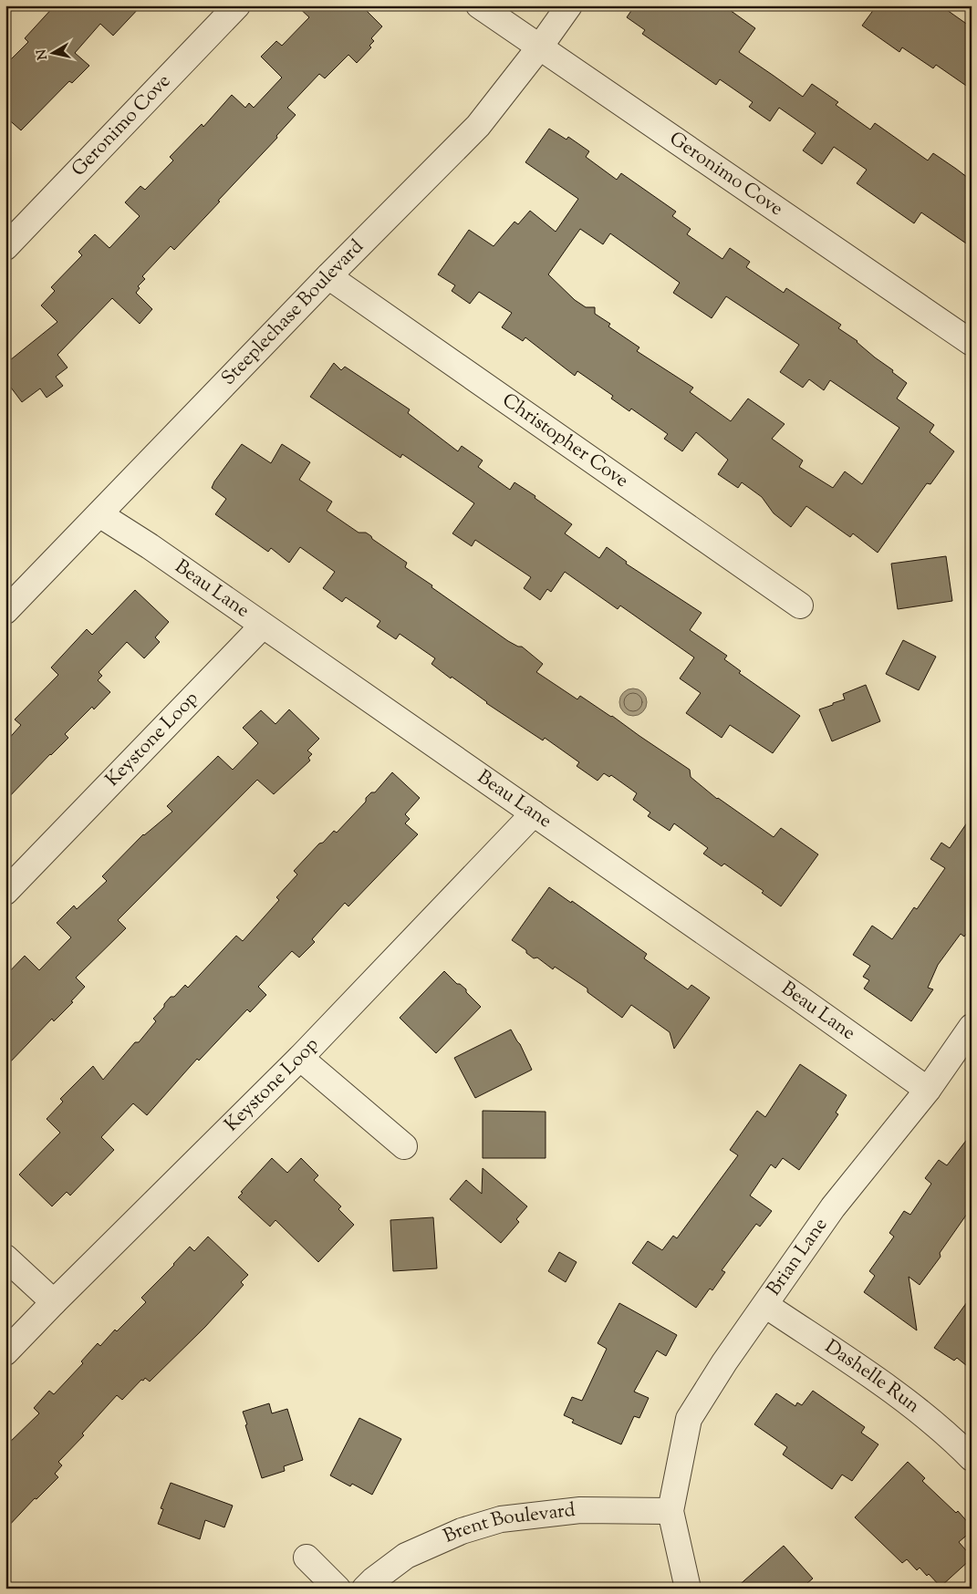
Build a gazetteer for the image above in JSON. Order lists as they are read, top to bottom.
{
  "streets": {
    "street": [
      "Geronimo Cove",
      "Steeplechase Boulevard",
      "Christopher Cove",
      "Beau Lane",
      "Keystone Loop",
      "Brian Lane",
      "Dashelle Run",
      "Brent Boulevard"
    ]
  },
  "crossings": [
    ["Geronimo Cove", "Steeplechase Boulevard"],
    ["Steeplechase Boulevard", "Christopher Cove"],
    ["Steeplechase Boulevard", "Beau Lane"],
    ["Beau Lane", "Keystone Loop"],
    ["Beau Lane", "Brian Lane"],
    ["Brian Lane", "Dashelle Run"],
    ["Brian Lane", "Brent Boulevard"]
  ],
  "north": "left"
}
